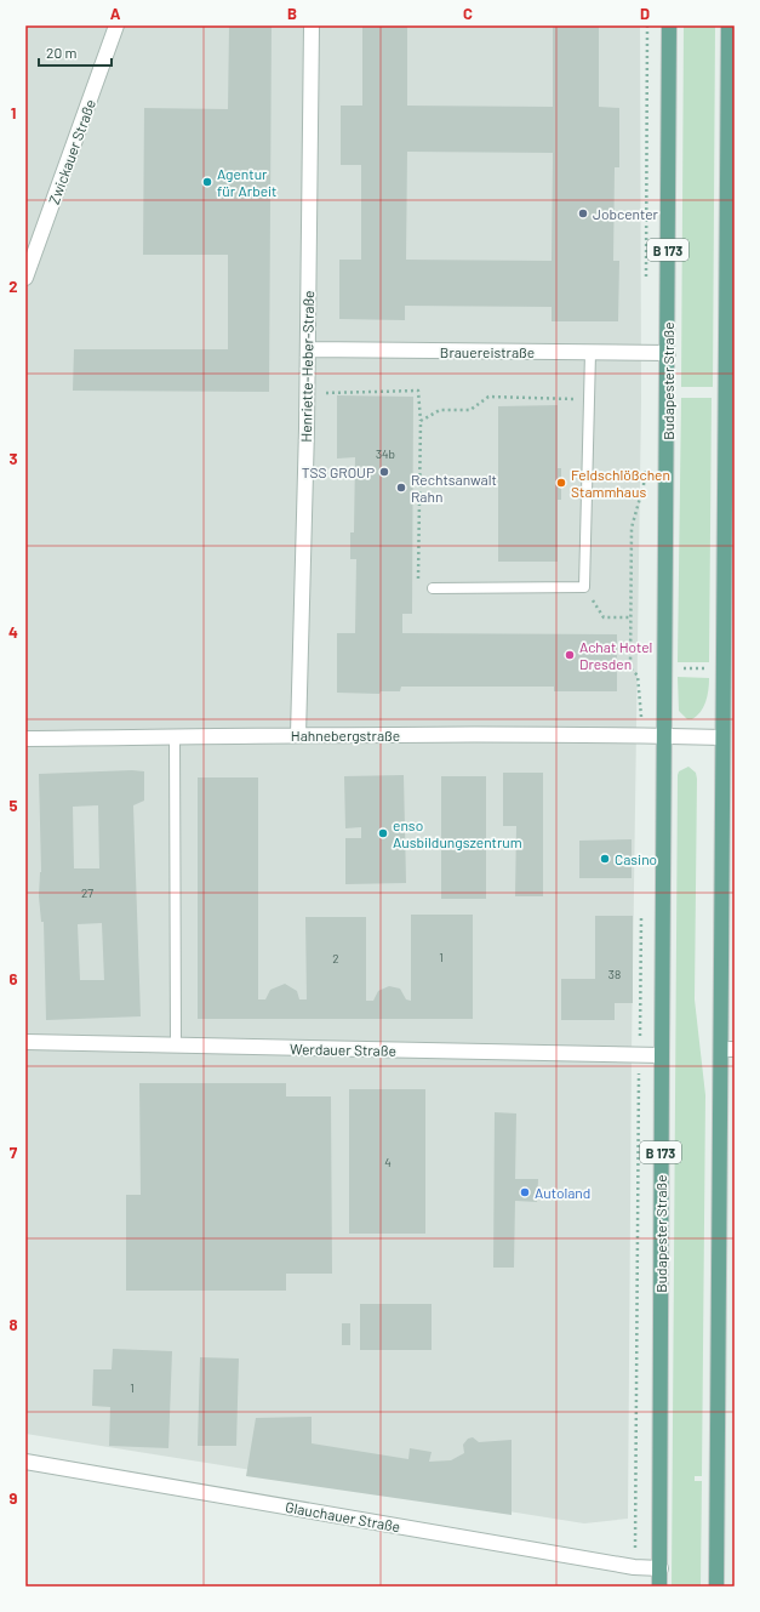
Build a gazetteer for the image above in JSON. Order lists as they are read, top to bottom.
{
  "streets": {
    "main road": ["B 173", "Budapester Straße"],
    "street": [
      "Zwickauer Straße",
      "Brauereistraße",
      "Henriette-Heber-Straße",
      "Hahnebergstraße",
      "Werdauer Straße",
      "Glauchauer Straße"
    ]
  },
  "crossings": [
    ["Brauereistraße", "Henriette-Heber-Straße"],
    ["Brauereistraße", "Budapester Straße"],
    ["Henriette-Heber-Straße", "Hahnebergstraße"],
    ["Budapester Straße", "Hahnebergstraße"],
    ["Budapester Straße", "Werdauer Straße"],
    ["Budapester Straße", "Glauchauer Straße"]
  ],
  "places": [
    "Agentur für Arbeit",
    "Jobcenter",
    "TSS GROUP",
    "Feldschlößchen Stammhaus",
    "Rechtsanwalt Rahn",
    "Achat Hotel Dresden",
    "enso Ausbildungszentrum",
    "Casino",
    "Autoland"
  ],
  "house_numbers": [
    "34b",
    "27",
    "1",
    "2",
    "38",
    "4",
    "1"
  ],
  "scale_bar": "20 m",
  "grid": {
    "columns": [
      "A",
      "B",
      "C",
      "D"
    ],
    "rows": [
      "1",
      "2",
      "3",
      "4",
      "5",
      "6",
      "7",
      "8",
      "9"
    ]
  }
}
